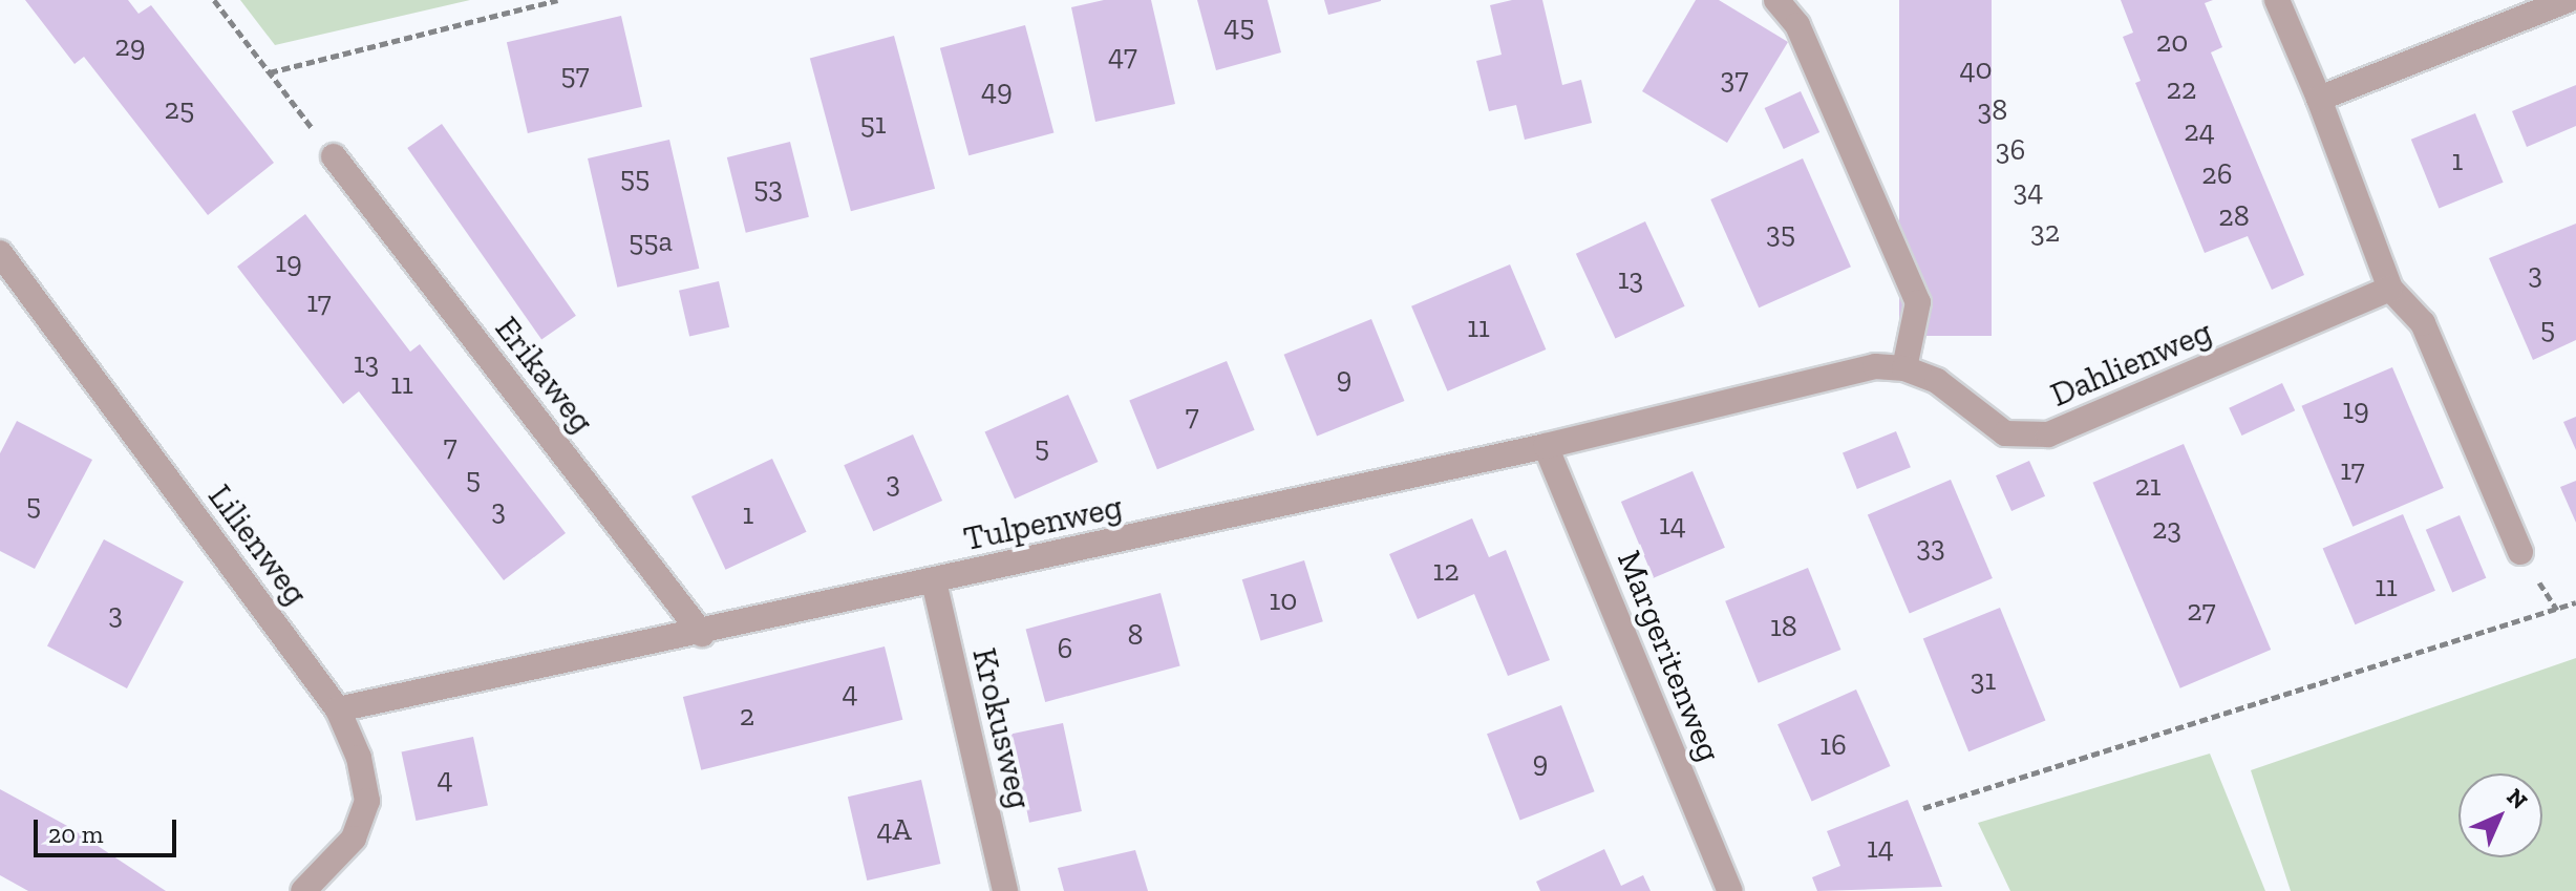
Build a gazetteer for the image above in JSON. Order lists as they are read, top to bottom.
{
  "streets": {
    "street": [
      "Dahlienweg",
      "Erikaweg",
      "Tulpenweg",
      "Lilienweg",
      "Margeritenweg",
      "Krokusweg"
    ]
  },
  "crossings": [
    ["Dahlienweg", "Tulpenweg"],
    ["Erikaweg", "Tulpenweg"],
    ["Tulpenweg", "Lilienweg"],
    ["Tulpenweg", "Margeritenweg"],
    ["Tulpenweg", "Krokusweg"]
  ],
  "house_numbers": [
    "45",
    "20",
    "29",
    "47",
    "40",
    "57",
    "37",
    "22",
    "49",
    "25",
    "38",
    "51",
    "24",
    "36",
    "1",
    "26",
    "55",
    "53",
    "34",
    "28",
    "32",
    "35",
    "55a",
    "19",
    "3",
    "13",
    "17",
    "11",
    "5",
    "13",
    "9",
    "11",
    "19",
    "7",
    "7",
    "5",
    "17",
    "5",
    "3",
    "21",
    "5",
    "3",
    "1",
    "14",
    "23",
    "33",
    "12",
    "11",
    "10",
    "27",
    "3",
    "18",
    "8",
    "6",
    "31",
    "4",
    "2",
    "16",
    "9",
    "4",
    "4A",
    "14"
  ],
  "scale_bar": "20 m",
  "north": "top right"
}
